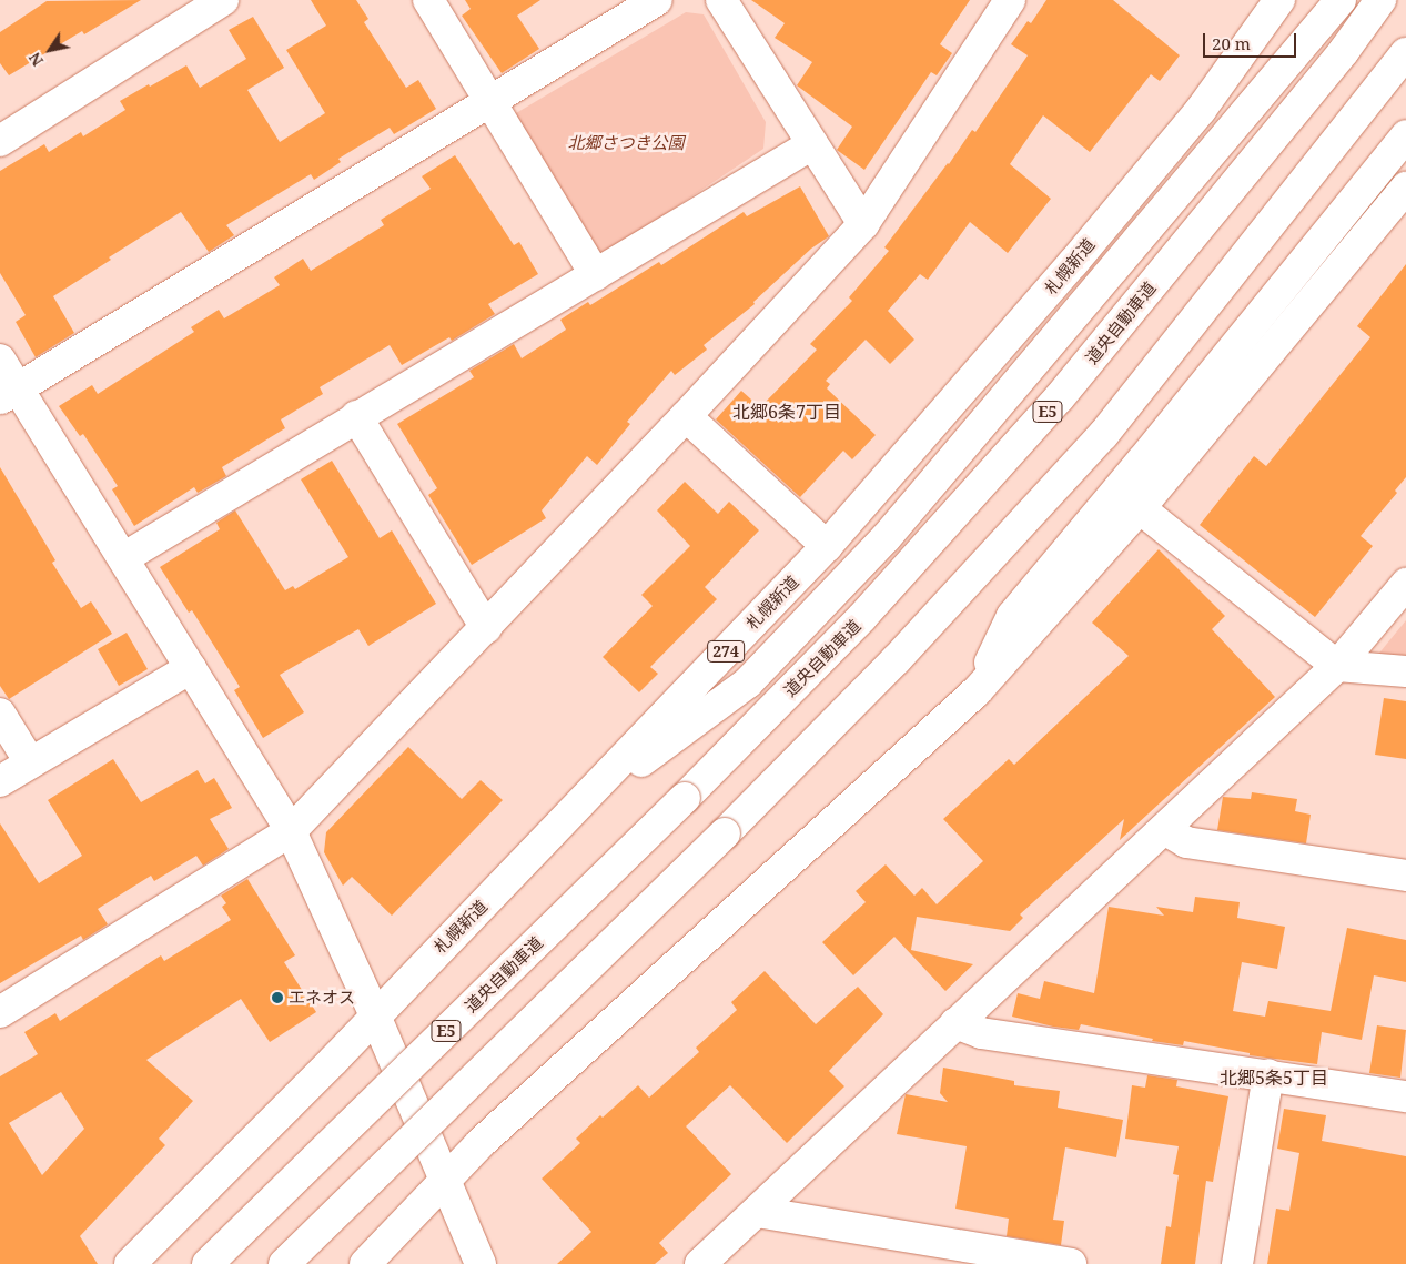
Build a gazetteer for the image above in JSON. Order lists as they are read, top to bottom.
{
  "streets": {
    "main road": [
      "札幌新道",
      "道央自動車道",
      "E5",
      "274"
    ]
  },
  "districts": ["北郷6条7丁目", "北郷5条5丁目"],
  "parks": ["北郷さつき公園"],
  "places": ["エネオス"],
  "scale_bar": "20 m",
  "north": "bottom left"
}
